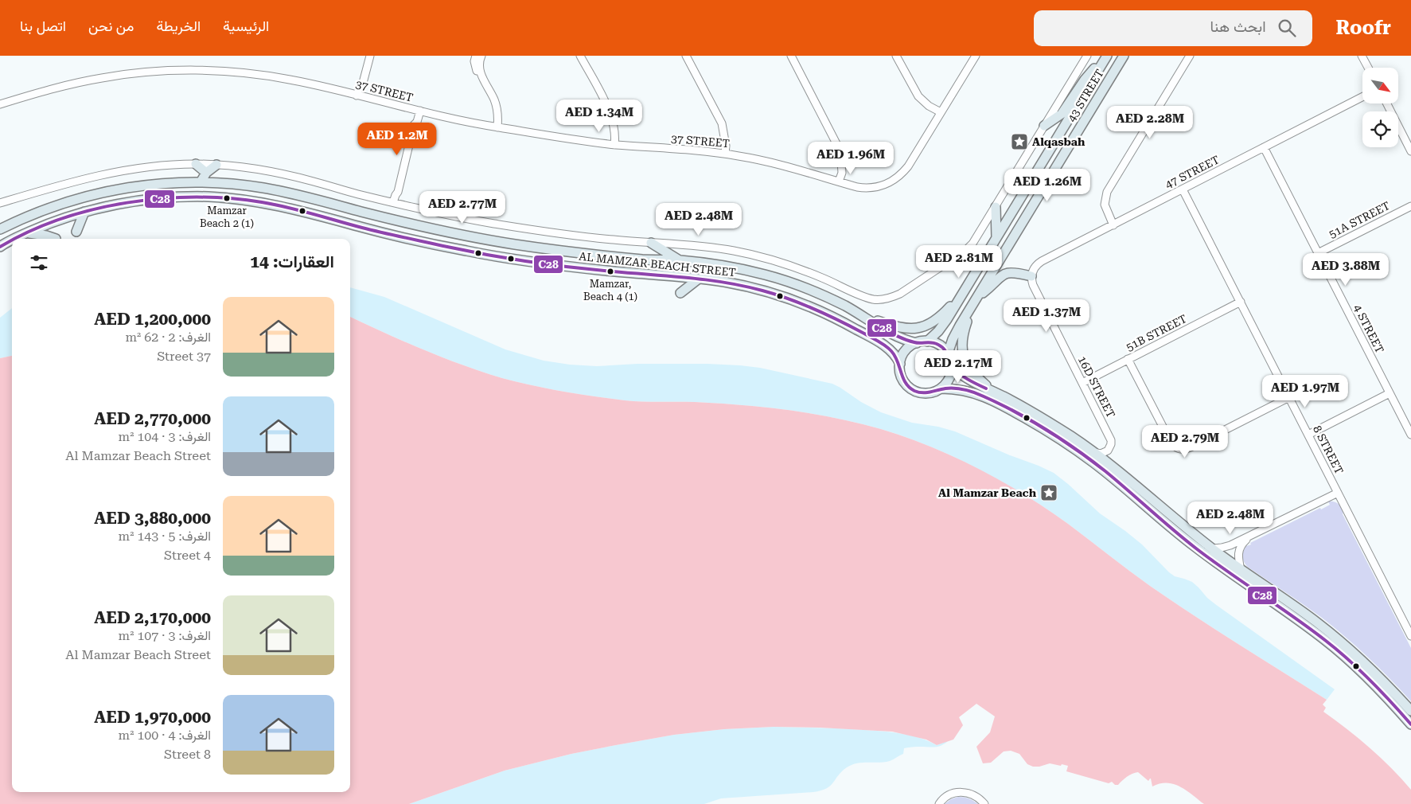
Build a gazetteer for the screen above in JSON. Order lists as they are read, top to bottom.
{
  "streets": {
    "main road": ["43 STREET", "AL MAMZAR BEACH STREET"],
    "street": [
      "37 STREET",
      "47 STREET",
      "51A STREET",
      "4 STREET",
      "51B STREET",
      "16D STREET",
      "8 STREET"
    ]
  },
  "crossings": [
    ["43 STREET", "AL MAMZAR BEACH STREET"],
    ["47 STREET", "4 STREET"],
    ["47 STREET", "16D STREET"],
    ["47 STREET", "8 STREET"],
    ["51A STREET", "4 STREET"],
    ["51B STREET", "16D STREET"],
    ["51B STREET", "8 STREET"]
  ],
  "places": {
    "place": ["Alqasbah", "Al Mamzar Beach"],
    "other": ["Mamzar Beach 2 (1)", "Mamzar, Beach 4 (1)"]
  },
  "lines": ["transit line C28"],
  "north": "bottom right",
  "page": {
    "header": "Roofr",
    "search": "ابحث هنا",
    "nav": [
      "الرئيسية",
      "الخريطة",
      "من نحن",
      "اتصل بنا"
    ],
    "price": [
      "AED 1.34M",
      "AED 2.28M",
      "AED 1.2M",
      "AED 1.96M",
      "AED 1.26M",
      "AED 2.77M",
      "AED 2.48M",
      "AED 2.81M",
      "AED 3.88M",
      "AED 1.37M",
      "AED 2.17M",
      "AED 1.97M",
      "AED 2.79M",
      "AED 2.48M"
    ],
    "heading": "العقارات: 14",
    "list": [
      {
        "name": "AED 1,200,000",
        "note": "الغرف: 2 · 62 m² · 37 Street"
      },
      {
        "name": "AED 2,770,000",
        "note": "الغرف: 3 · 104 m² · Al Mamzar Beach Street"
      },
      {
        "name": "AED 3,880,000",
        "note": "الغرف: 5 · 143 m² · 4 Street"
      },
      {
        "name": "AED 2,170,000",
        "note": "الغرف: 3 · 107 m² · Al Mamzar Beach Street"
      },
      {
        "name": "AED 1,970,000",
        "note": "الغرف: 4 · 100 m² · 8 Street"
      }
    ]
  }
}
